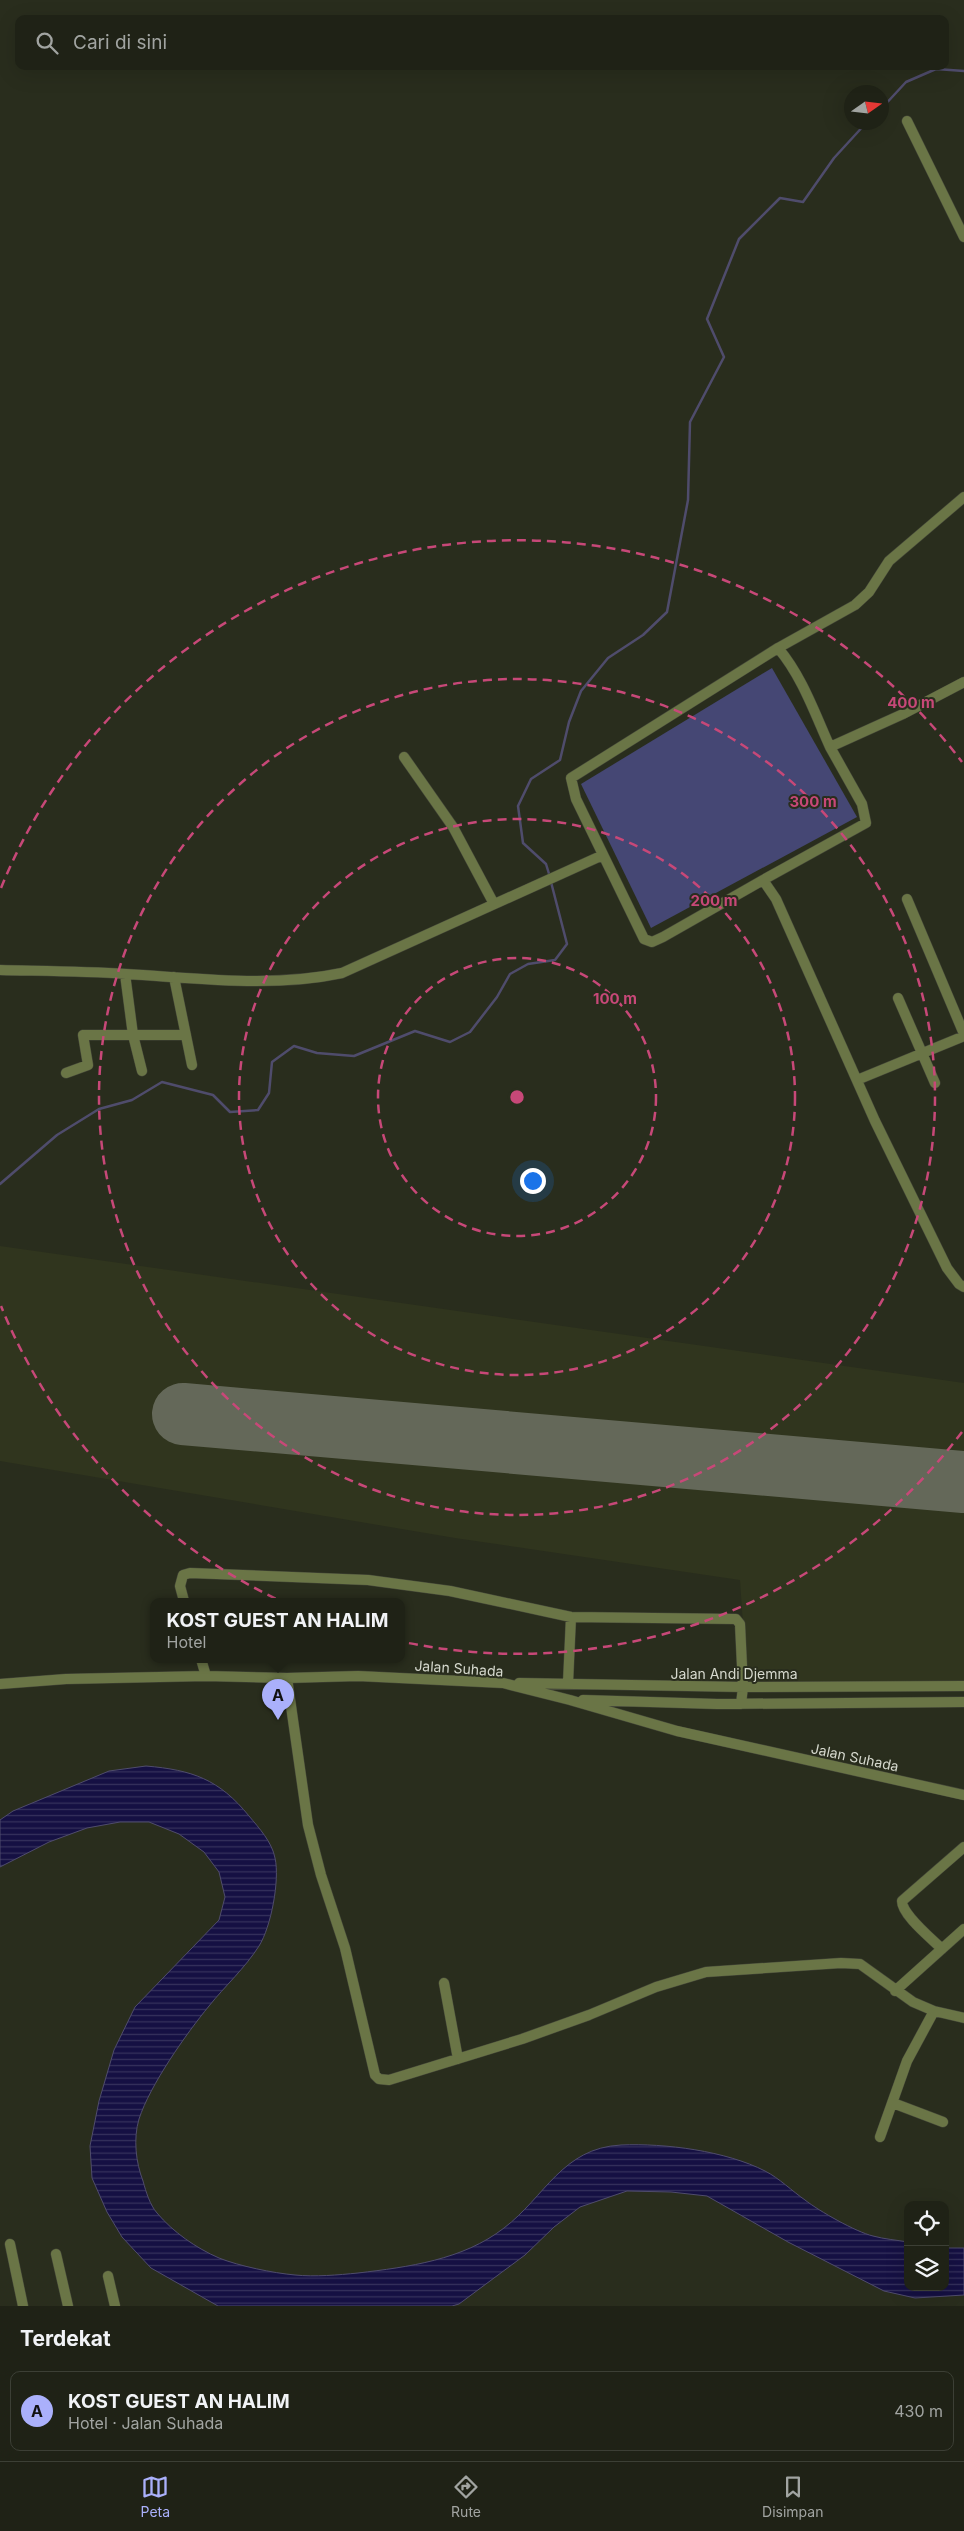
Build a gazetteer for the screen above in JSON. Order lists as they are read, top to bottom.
{
  "streets": {
    "street": ["Jalan Suhada", "Jalan Andi Djemma"]
  },
  "crossings": [
    ["Jalan Suhada", "Jalan Andi Djemma"]
  ],
  "north": "right",
  "page": {
    "search": "Cari di sini",
    "popup": ["KOST GUEST AN HALIM", "Hotel"],
    "pins": "A",
    "heading": "Terdekat",
    "list": [
      {
        "mark": "A",
        "name": "KOST GUEST AN HALIM",
        "note": "Hotel · Jalan Suhada",
        "value": "430 m"
      }
    ],
    "nav": ["Peta", "Rute", "Disimpan"]
  },
  "rings": [
    "400 m",
    "300 m",
    "200 m",
    "100 m"
  ]
}
